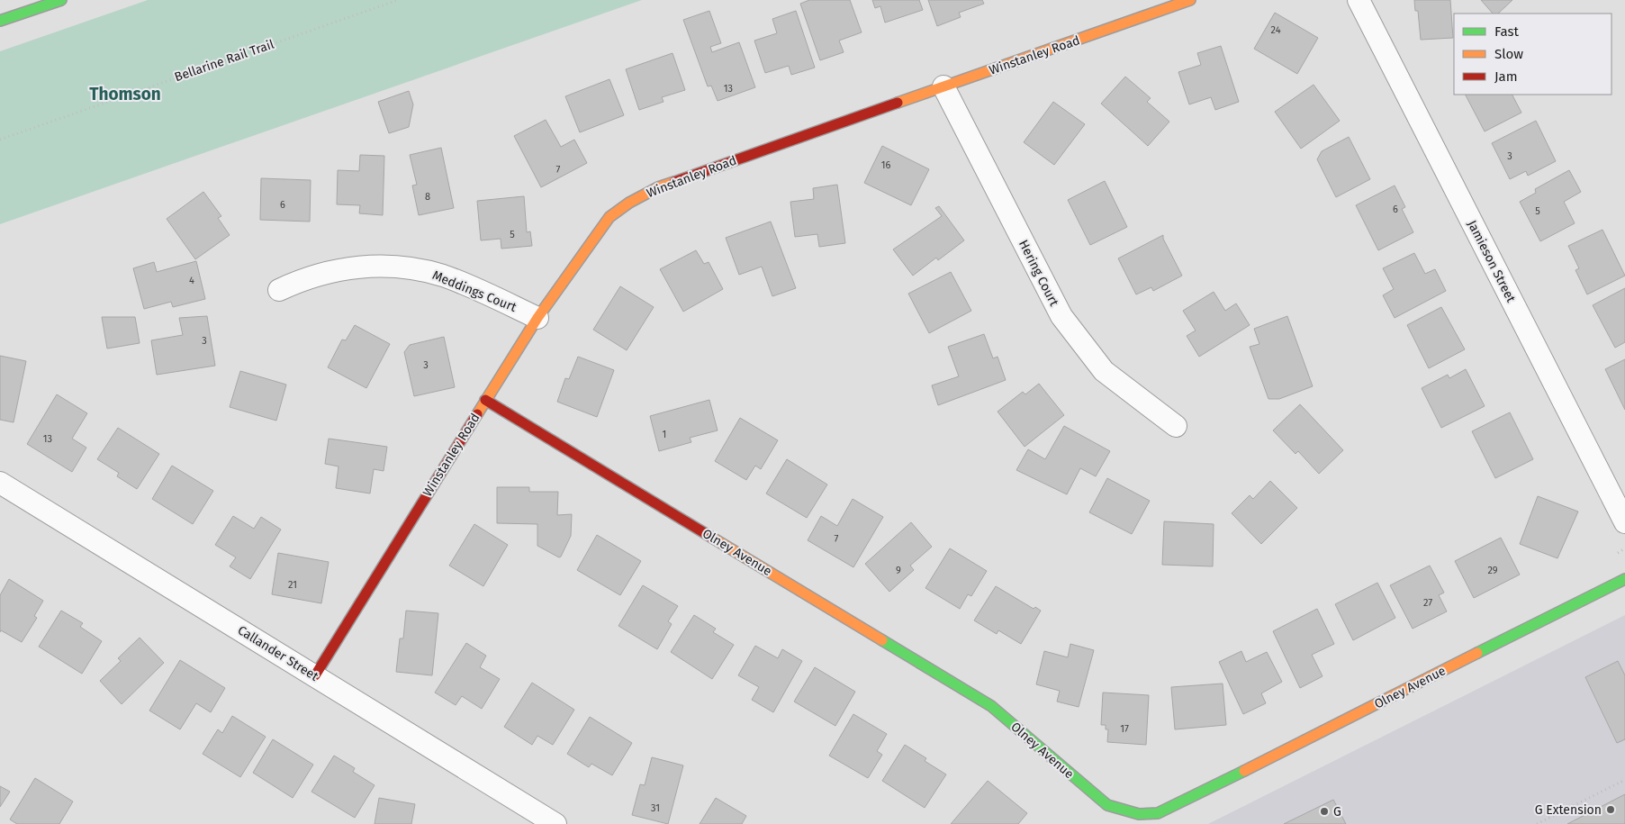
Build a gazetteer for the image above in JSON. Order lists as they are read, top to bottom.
{
  "streets": {
    "street": [
      "Winstanley Road",
      "Jamieson Street",
      "Hering Court",
      "Meddings Court",
      "Olney Avenue",
      "Callander Street"
    ],
    "path": ["Bellarine Rail Trail"]
  },
  "crossings": [
    ["Winstanley Road", "Hering Court"],
    ["Winstanley Road", "Meddings Court"],
    ["Winstanley Road", "Olney Avenue"],
    ["Winstanley Road", "Callander Street"]
  ],
  "districts": ["Thomson"],
  "places": ["G Extension", "G"],
  "house_numbers": [
    "24",
    "13",
    "3",
    "16",
    "7",
    "8",
    "6",
    "6",
    "5",
    "5",
    "4",
    "3",
    "3",
    "1",
    "13",
    "7",
    "9",
    "29",
    "21",
    "27",
    "17",
    "31"
  ],
  "legend": ["Fast", "Slow", "Jam"]
}
